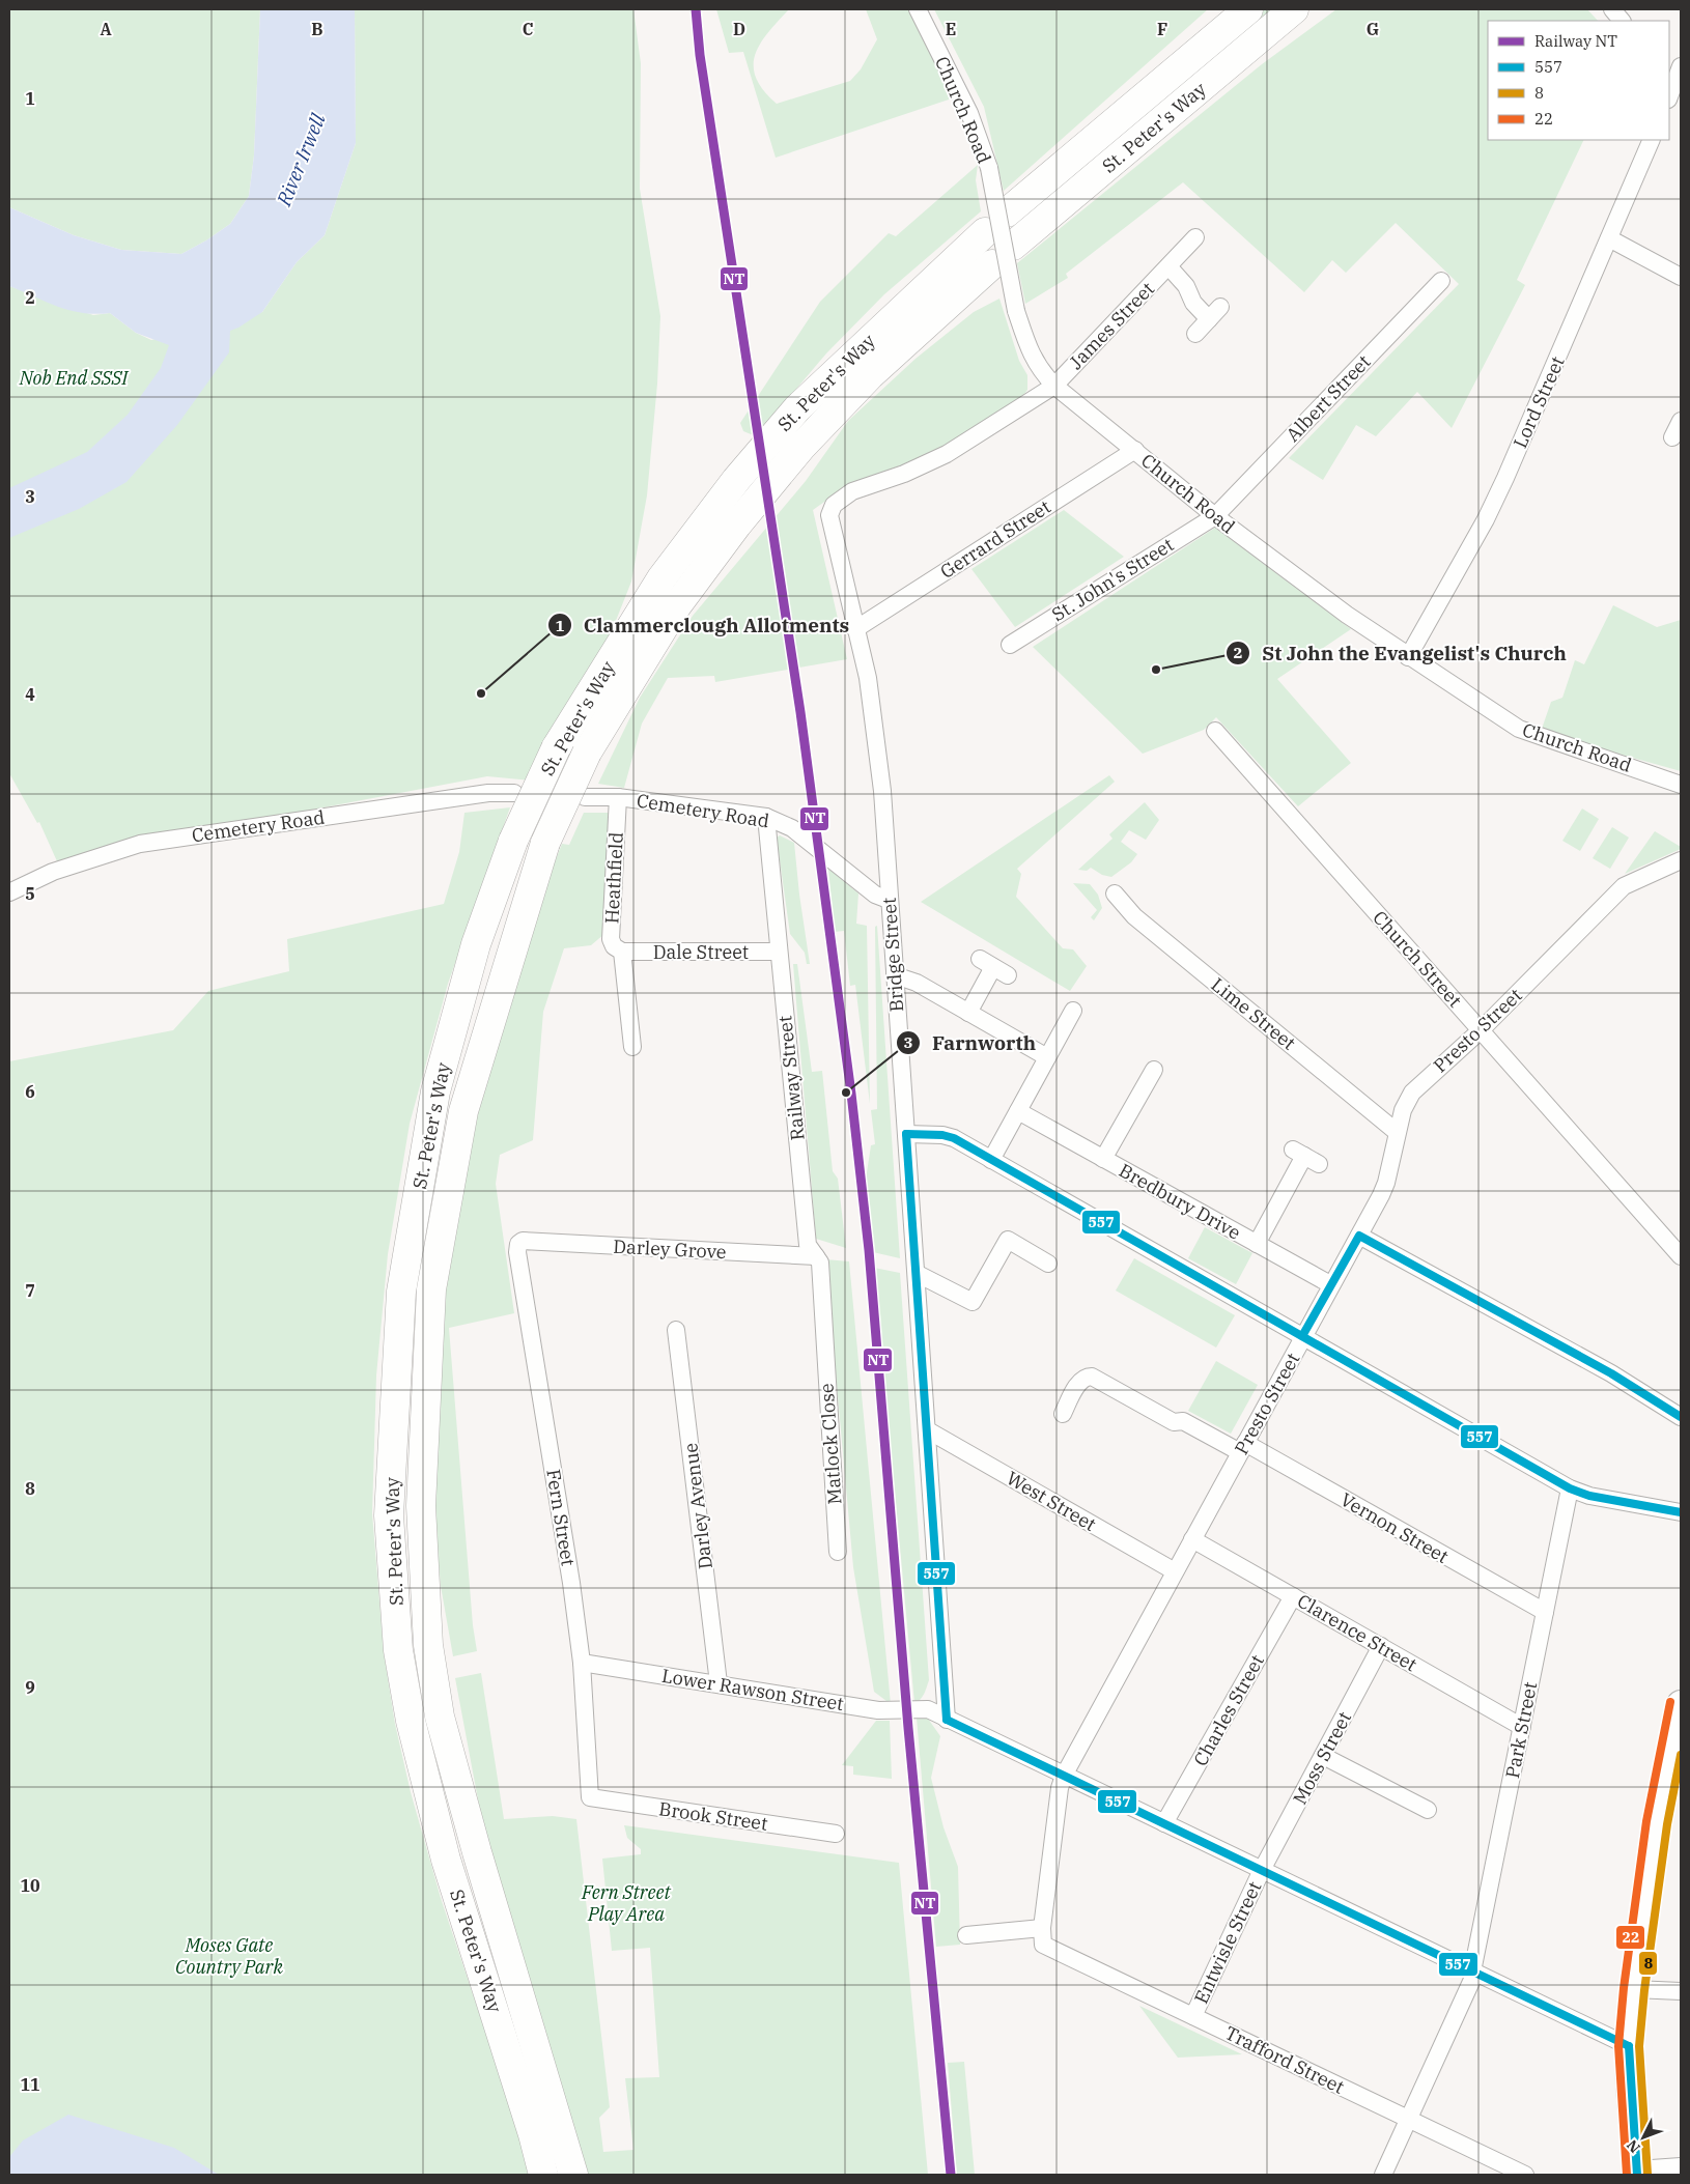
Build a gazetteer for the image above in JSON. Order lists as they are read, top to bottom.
{
  "streets": {
    "highway": ["St. Peter's Way"],
    "street": [
      "Church Road",
      "James Street",
      "Albert Street",
      "Lord Street",
      "Gerrard Street",
      "St. John's Street",
      "Cemetery Road",
      "Heathfield",
      "Dale Street",
      "Bridge Street",
      "Church Street",
      "Lime Street",
      "Presto Street",
      "Railway Street",
      "Bredbury Drive",
      "Darley Grove",
      "Matlock Close",
      "West Street",
      "Darley Avenue",
      "Fern Street",
      "Vernon Street",
      "Clarence Street",
      "Lower Rawson Street",
      "Charles Street",
      "Park Street",
      "Moss Street",
      "Brook Street",
      "Entwisle Street",
      "Trafford Street"
    ]
  },
  "crossings": [
    ["Church Road", "James Street"],
    ["Church Road", "Albert Street"],
    ["Church Road", "Lord Street"],
    ["Church Road", "Gerrard Street"],
    ["Church Road", "St. John's Street"],
    ["James Street", "Bridge Street"],
    ["Albert Street", "St. John's Street"],
    ["Gerrard Street", "Bridge Street"],
    ["Cemetery Road", "Heathfield"],
    ["Cemetery Road", "Bridge Street"],
    ["Cemetery Road", "Railway Street"],
    ["Heathfield", "Dale Street"],
    ["Dale Street", "Railway Street"],
    ["Bridge Street", "West Street"],
    ["Bridge Street", "Lower Rawson Street"],
    ["Church Street", "Presto Street"],
    ["Lime Street", "Presto Street"],
    ["Presto Street", "Bredbury Drive"],
    ["Presto Street", "West Street"],
    ["Presto Street", "Vernon Street"],
    ["Presto Street", "Clarence Street"],
    ["Presto Street", "Trafford Street"],
    ["Railway Street", "Darley Grove"],
    ["Railway Street", "Matlock Close"],
    ["Darley Grove", "Fern Street"],
    ["Darley Avenue", "Lower Rawson Street"],
    ["Fern Street", "Lower Rawson Street"],
    ["Fern Street", "Brook Street"],
    ["Vernon Street", "Park Street"],
    ["Clarence Street", "Charles Street"],
    ["Clarence Street", "Park Street"],
    ["Clarence Street", "Moss Street"],
    ["Park Street", "Trafford Street"],
    ["Moss Street", "Entwisle Street"],
    ["Entwisle Street", "Trafford Street"]
  ],
  "water": ["River Irwell"],
  "parks": ["Nob End SSSI", "Fern Street Play Area", "Moses Gate Country Park"],
  "places": ["St John the Evangelist's Church", "Clammerclough Allotments", "Farnworth"],
  "lines": [
    "rail line NT",
    "transit line 557",
    "transit line 22",
    "transit line 8"
  ],
  "legend": [
    "Railway NT",
    "557",
    "8",
    "22"
  ],
  "north": "bottom left",
  "grid": {
    "columns": [
      "A",
      "B",
      "C",
      "D",
      "E",
      "F",
      "G"
    ],
    "rows": [
      "1",
      "2",
      "3",
      "4",
      "5",
      "6",
      "7",
      "8",
      "9",
      "10",
      "11"
    ]
  }
}
